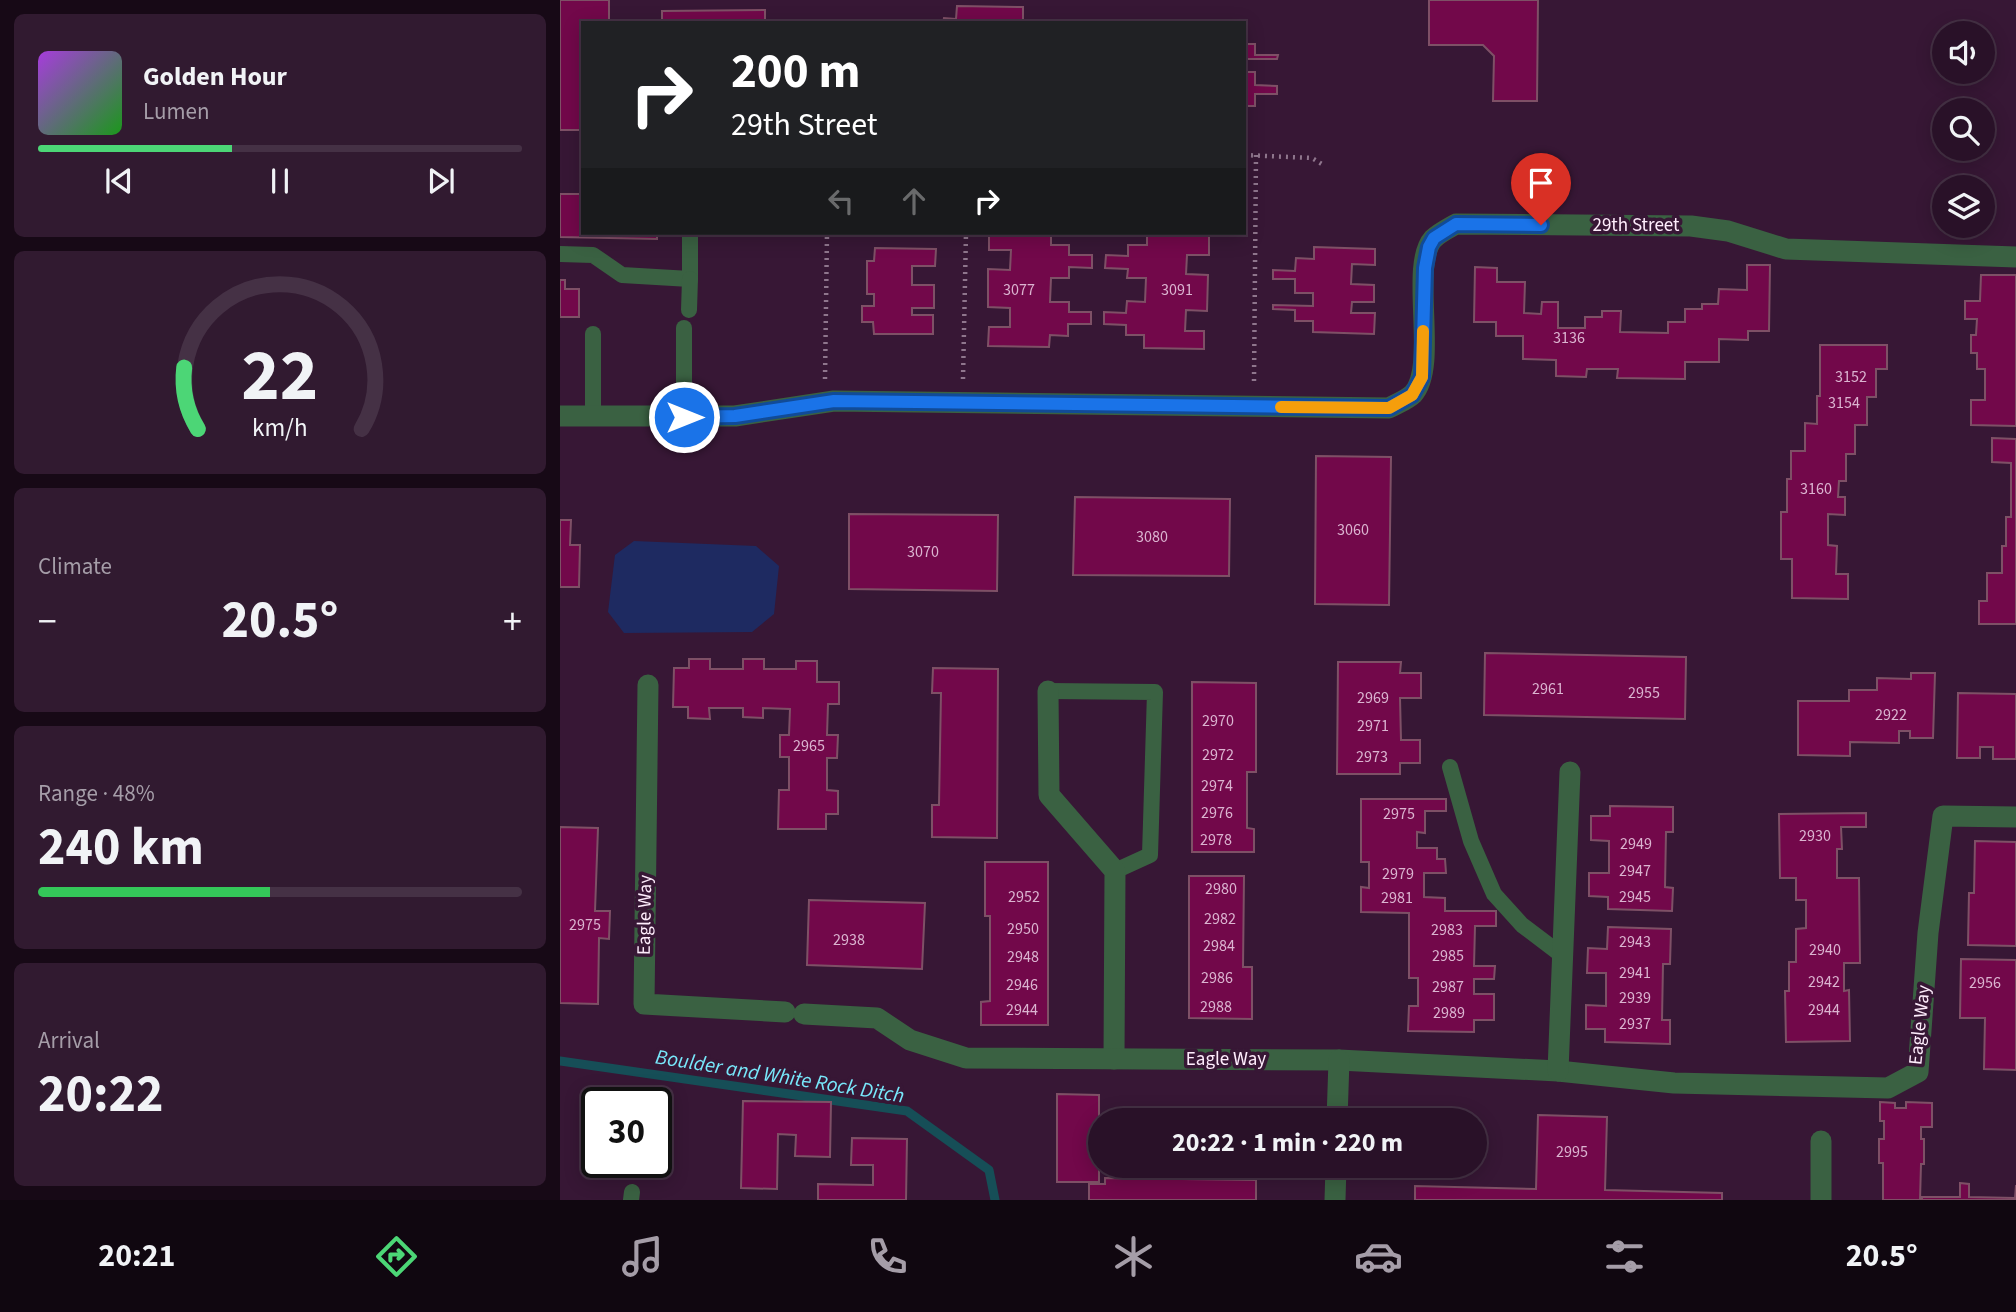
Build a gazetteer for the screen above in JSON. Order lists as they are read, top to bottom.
{
  "streets": {
    "street": ["29th Street", "Eagle Way"]
  },
  "water": ["Boulder and White Rock Ditch"],
  "house_numbers": [
    "3077",
    "3091",
    "3136",
    "3152",
    "3154",
    "3160",
    "3060",
    "3080",
    "3070",
    "2961",
    "2955",
    "2969",
    "2922",
    "2970",
    "2971",
    "2965",
    "2972",
    "2973",
    "2974",
    "2976",
    "2975",
    "2930",
    "2978",
    "2949",
    "2947",
    "2979",
    "2980",
    "2952",
    "2945",
    "2981",
    "2982",
    "2975",
    "2950",
    "2983",
    "2938",
    "2943",
    "2984",
    "2940",
    "2985",
    "2948",
    "2941",
    "2986",
    "2942",
    "2956",
    "2946",
    "2987",
    "2939",
    "2988",
    "2944",
    "2944",
    "2989",
    "2937",
    "2995"
  ],
  "page": {
    "turn": ["200 m", "29th Street"],
    "song": ["Golden Hour", "Lumen"],
    "tile": [
      "Climate",
      ["Range · 48%", "240 km"],
      ["Arrival", "20:22"]
    ],
    "heat": ["−", "20.5°", "+"],
    "limit": "30",
    "trip": "20:22 · 1 min · 220 m",
    "tabs": ["20:21", "20.5°"],
    "gauge": ["22", "km/h"]
  }
}
